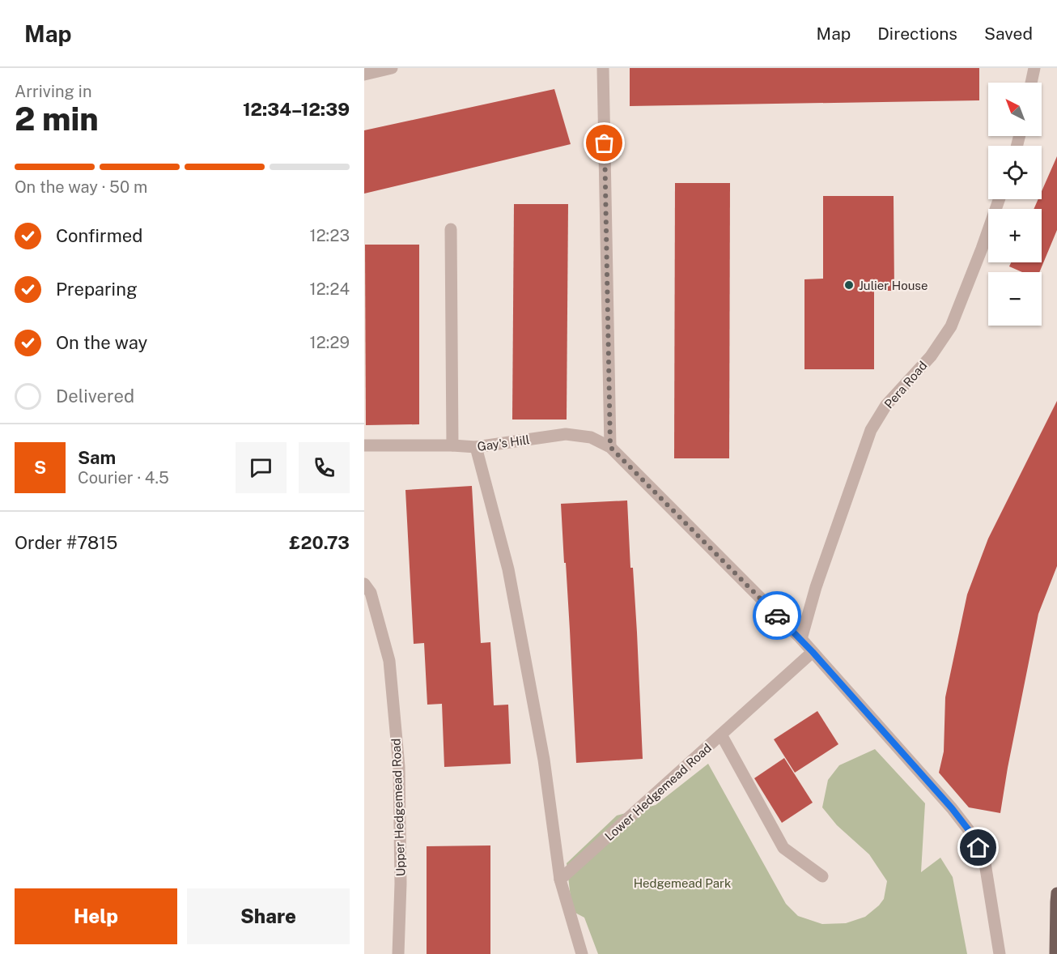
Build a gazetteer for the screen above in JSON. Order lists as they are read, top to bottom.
{
  "streets": {
    "street": [
      "Pera Road",
      "Gay's Hill",
      "Lower Hedgemead Road",
      "Upper Hedgemead Road"
    ]
  },
  "parks": ["Hedgemead Park"],
  "places": ["Julier House"],
  "north": "top left",
  "page": {
    "header": "Map",
    "nav": ["Map", "Directions", "Saved"],
    "heading": ["2 min", "Arriving in", "12:34–12:39"],
    "panel": [
      "Sam",
      "Courier · 4.5",
      "Order #7815",
      "£20.73"
    ],
    "map_buttons": ["+", "−"],
    "bar": "On the way · 50 m",
    "list": [
      ["Confirmed", "12:23"],
      ["Preparing", "12:24"],
      ["On the way", "12:29"],
      "Delivered"
    ],
    "round": "S",
    "buttons": ["Help", "Share"]
  }
}
